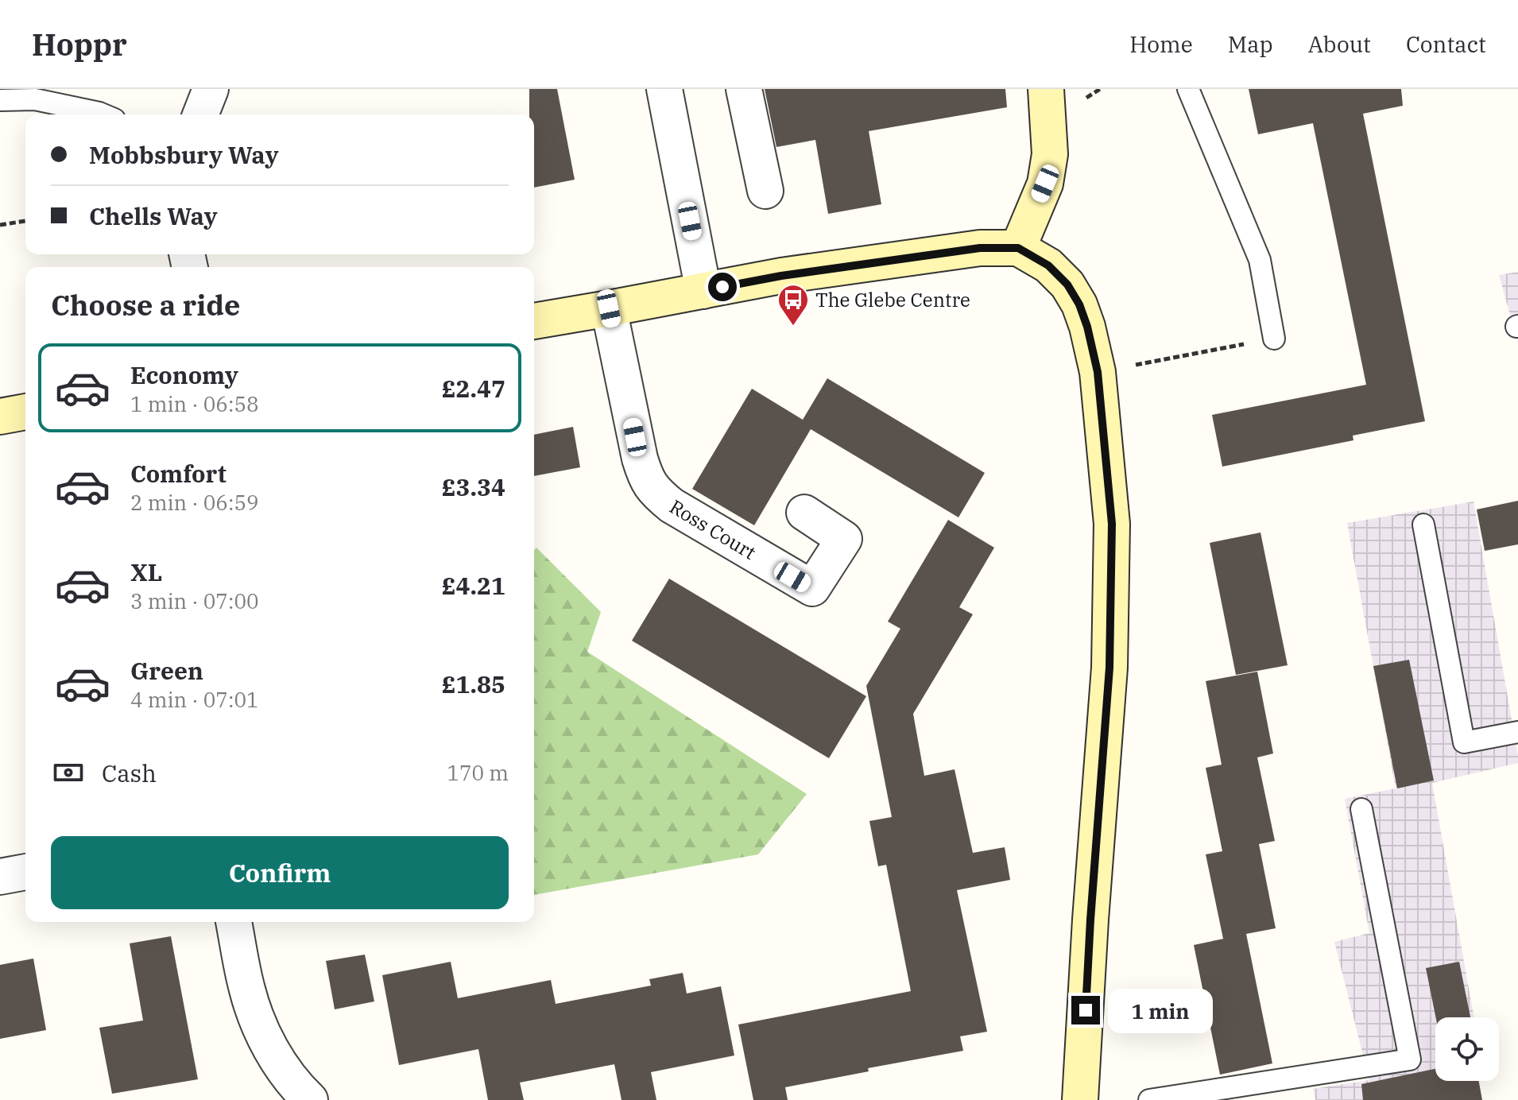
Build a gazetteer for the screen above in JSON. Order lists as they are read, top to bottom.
{
  "streets": {
    "street": ["Ross Court"]
  },
  "places": {
    "bus stop": ["The Glebe Centre"]
  },
  "page": {
    "header": "Hoppr",
    "nav": [
      "Home",
      "Map",
      "About",
      "Contact"
    ],
    "banner": ["Mobbsbury Way", "Chells Way"],
    "heading": "Choose a ride",
    "list": [
      {
        "name": "Economy",
        "note": "1 min · 06:58",
        "value": "£2.47"
      },
      {
        "name": "Comfort",
        "note": "2 min · 06:59",
        "value": "£3.34"
      },
      {
        "name": "XL",
        "note": "3 min · 07:00",
        "value": "£4.21"
      },
      {
        "name": "Green",
        "note": "4 min · 07:01",
        "value": "£1.85"
      }
    ],
    "pay": ["Cash", "170 m"],
    "buttons": "Confirm",
    "bubble": "1 min"
  }
}
